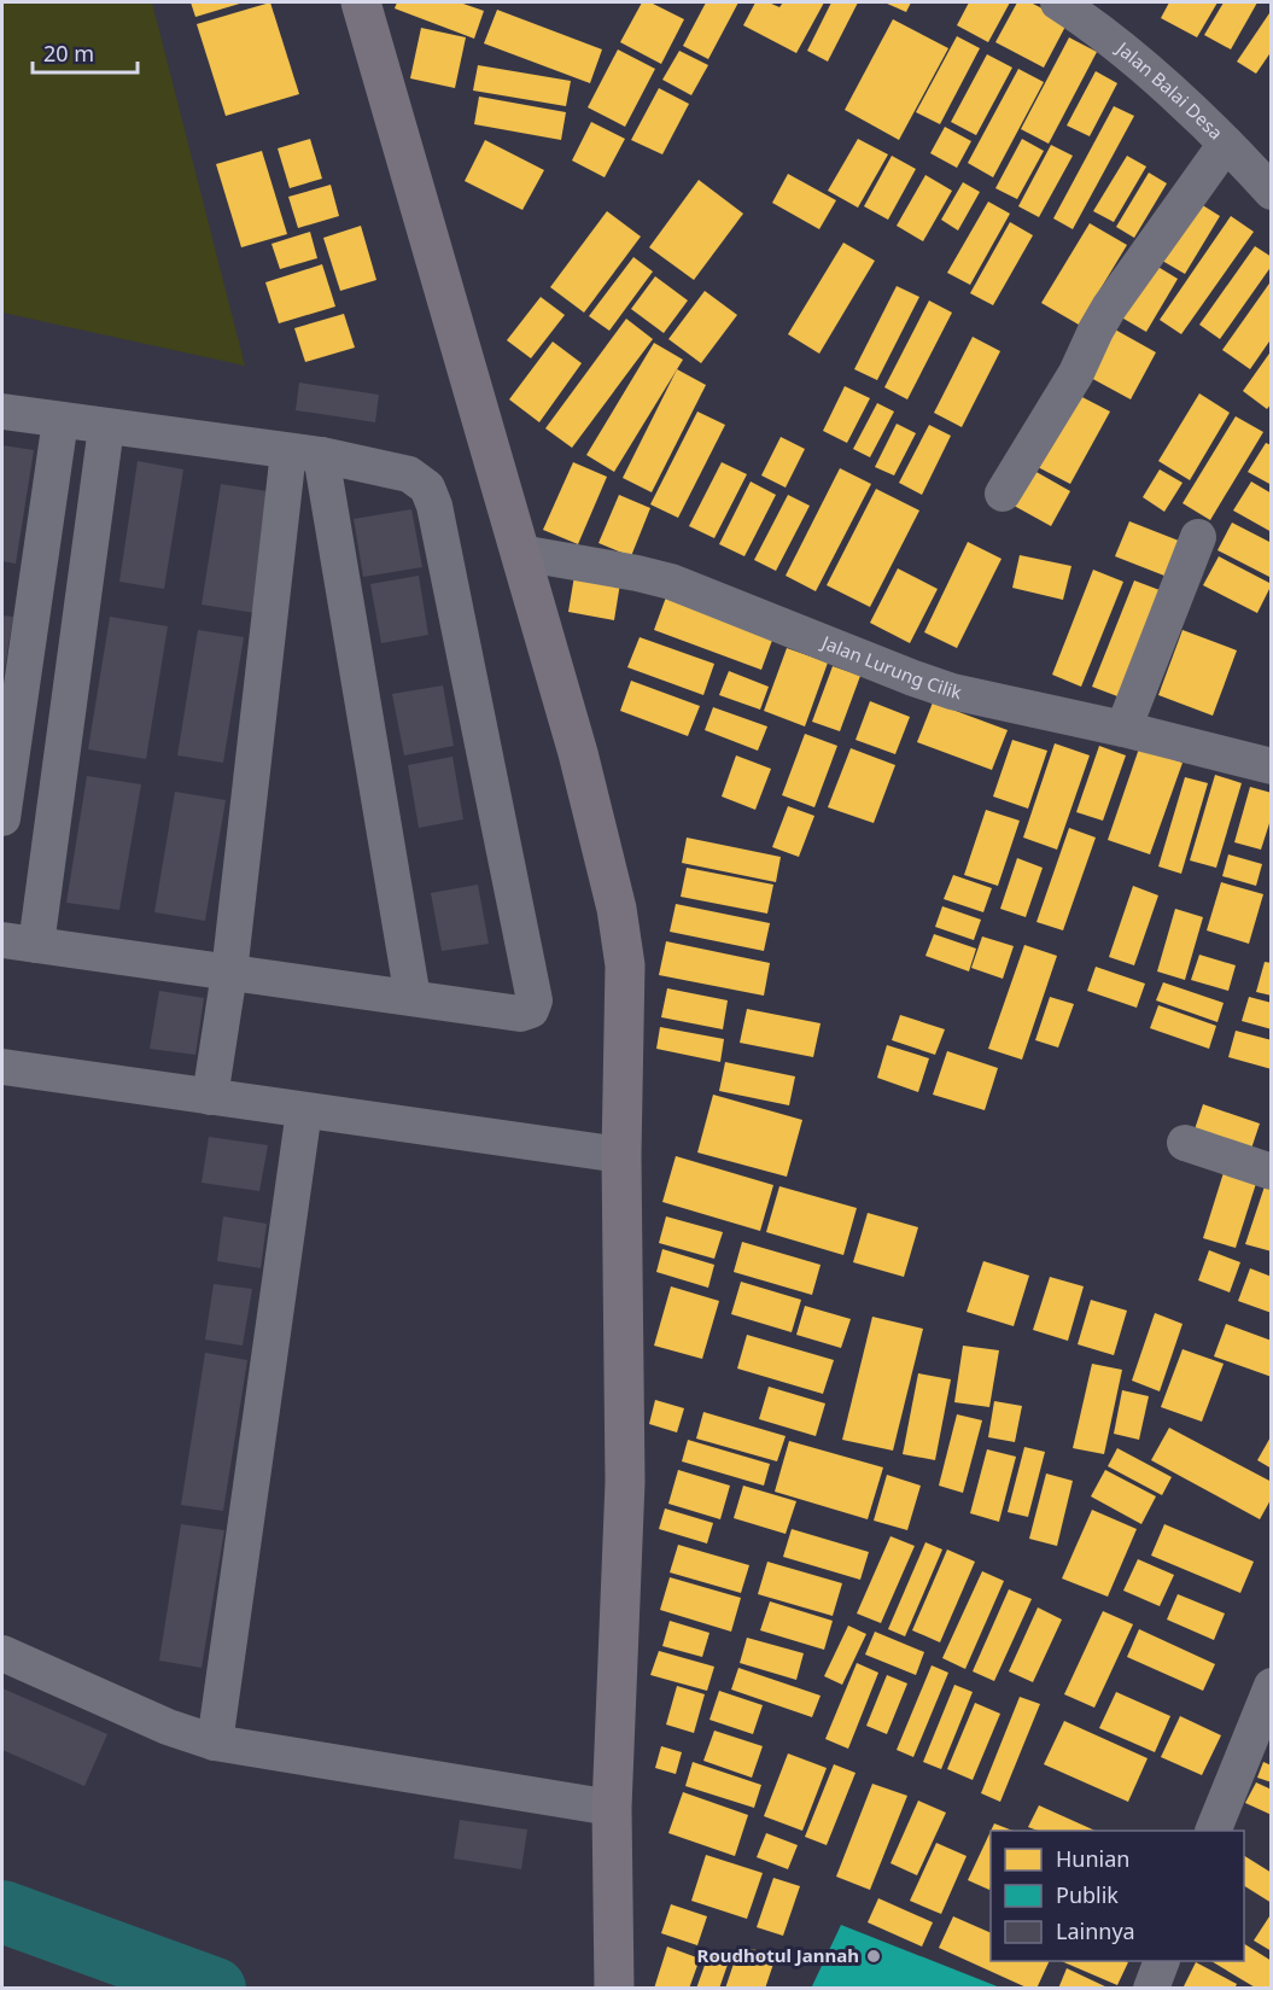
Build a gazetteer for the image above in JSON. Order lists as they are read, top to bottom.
{
  "streets": {
    "street": ["Jalan Balai Desa", "Jalan Lurung Cilik"]
  },
  "places": ["Roudhotul Jannah"],
  "legend": ["Hunian", "Publik", "Lainnya"],
  "scale_bar": "20 m"
}
